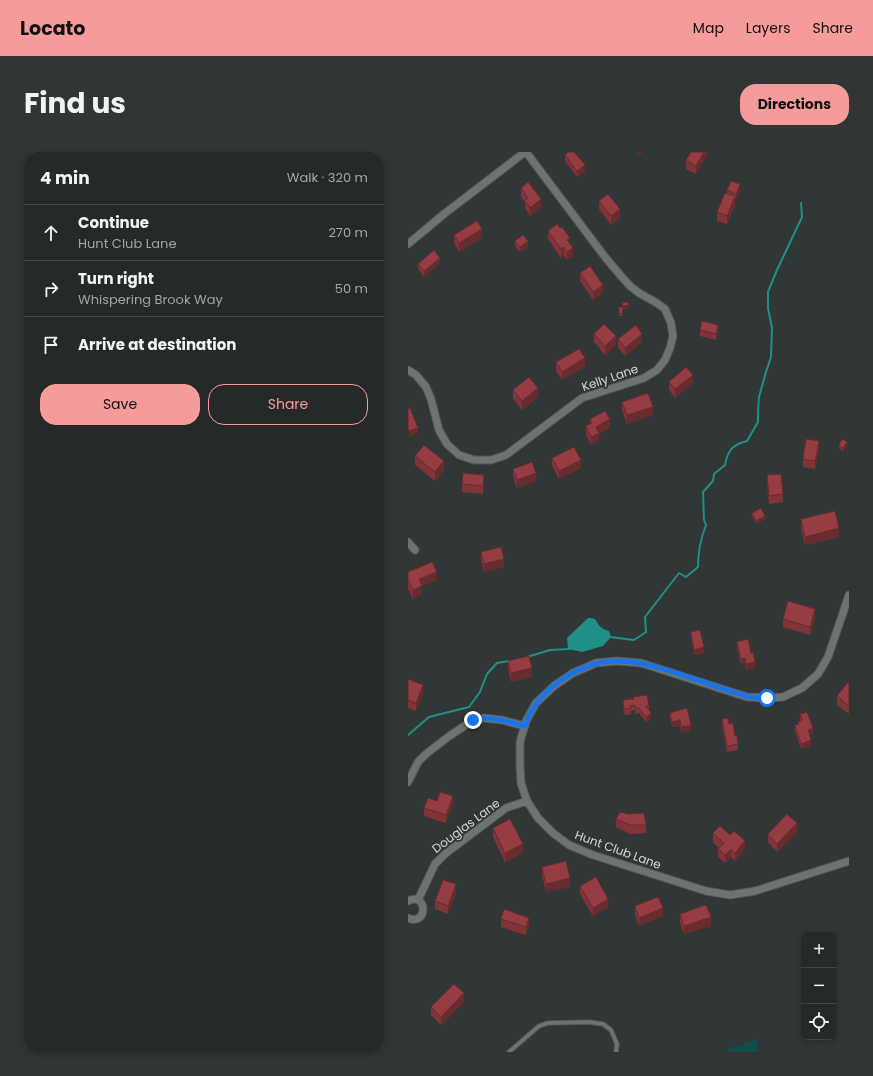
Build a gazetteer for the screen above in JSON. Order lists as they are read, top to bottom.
{
  "streets": {
    "street": ["Kelly Lane", "Douglas Lane", "Hunt Club Lane"]
  },
  "crossings": [
    ["Douglas Lane", "Hunt Club Lane"]
  ],
  "page": {
    "header": "Locato",
    "nav": ["Map", "Layers", "Share"],
    "title": "Find us",
    "buttons": [
      "Directions",
      ["Save", "Share"]
    ],
    "heading": ["4 min", "Walk · 320 m"],
    "list": [
      ["Continue", "Hunt Club Lane", "270 m"],
      ["Turn right", "Whispering Brook Way", "50 m"],
      "Arrive at destination"
    ],
    "map_buttons": ["+", "−"]
  }
}
